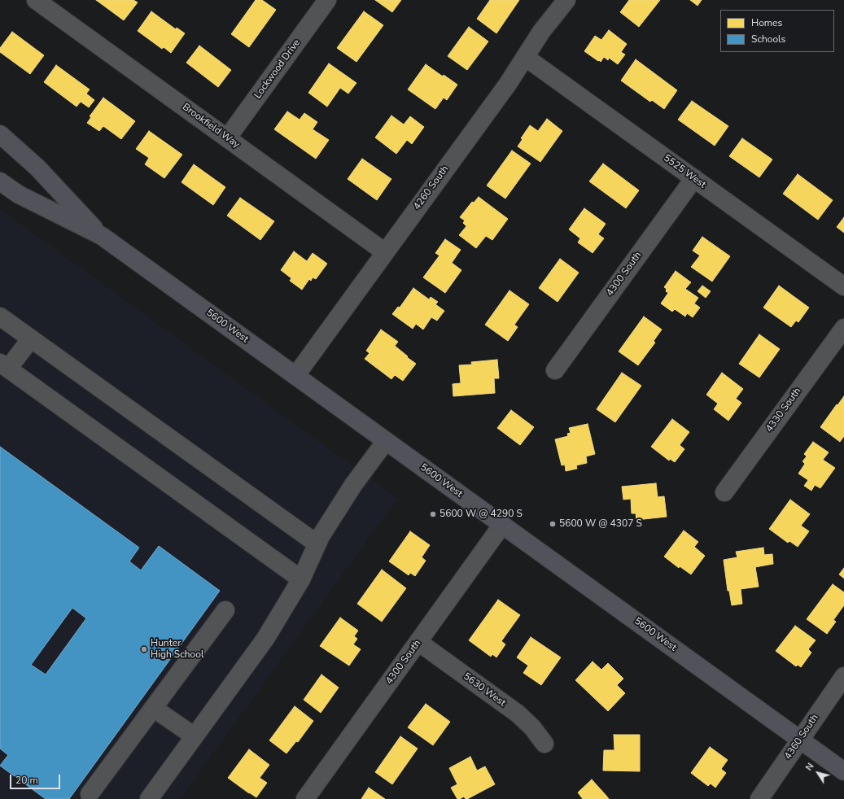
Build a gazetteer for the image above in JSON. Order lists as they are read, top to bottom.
{
  "streets": {
    "main road": ["5600 West"],
    "street": [
      "Lockwood Drive",
      "Brookfield Way",
      "5525 West",
      "4260 South",
      "4300 South",
      "4330 South",
      "5630 West",
      "4360 South"
    ]
  },
  "crossings": [
    ["Lockwood Drive", "Brookfield Way"],
    ["Brookfield Way", "4260 South"],
    ["5525 West", "4260 South"],
    ["5525 West", "4300 South"],
    ["4260 South", "5600 West"],
    ["4300 South", "5600 West"],
    ["4300 South", "5630 West"],
    ["5600 West", "4360 South"]
  ],
  "places": ["5600 W @ 4290 S", "5600 W @ 4307 S", "Hunter High School"],
  "legend": ["Homes", "Schools"],
  "scale_bar": "20 m",
  "north": "top left"
}
